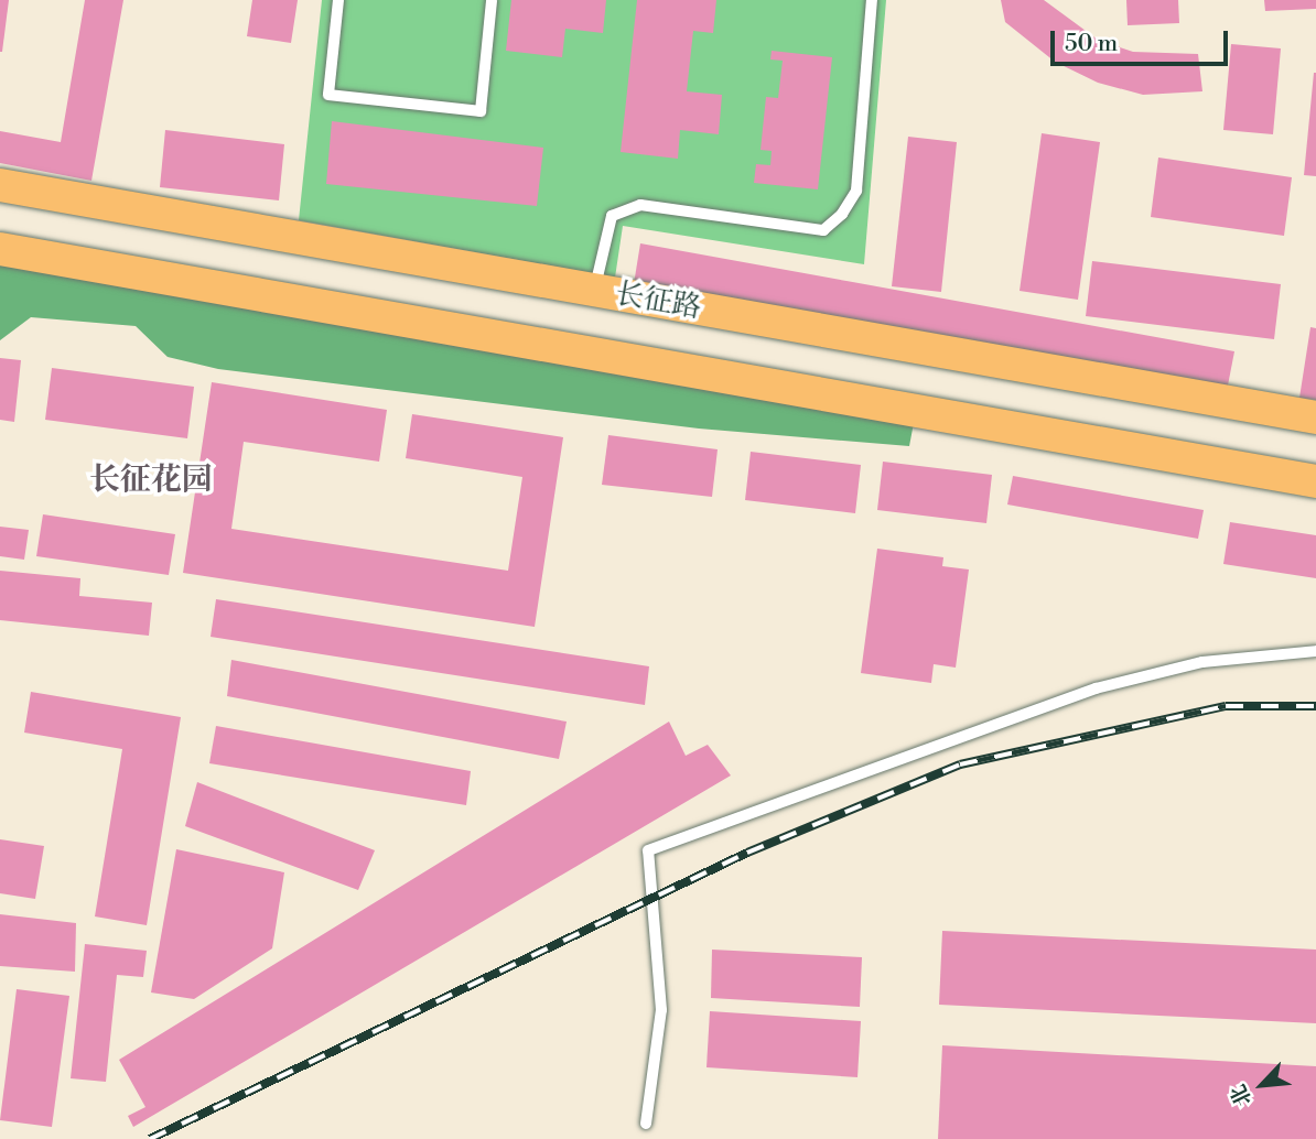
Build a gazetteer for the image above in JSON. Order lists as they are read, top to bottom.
{
  "streets": {
    "main road": ["长征路"]
  },
  "districts": ["长征花园"],
  "scale_bar": "50 m",
  "north": "bottom left"
}
